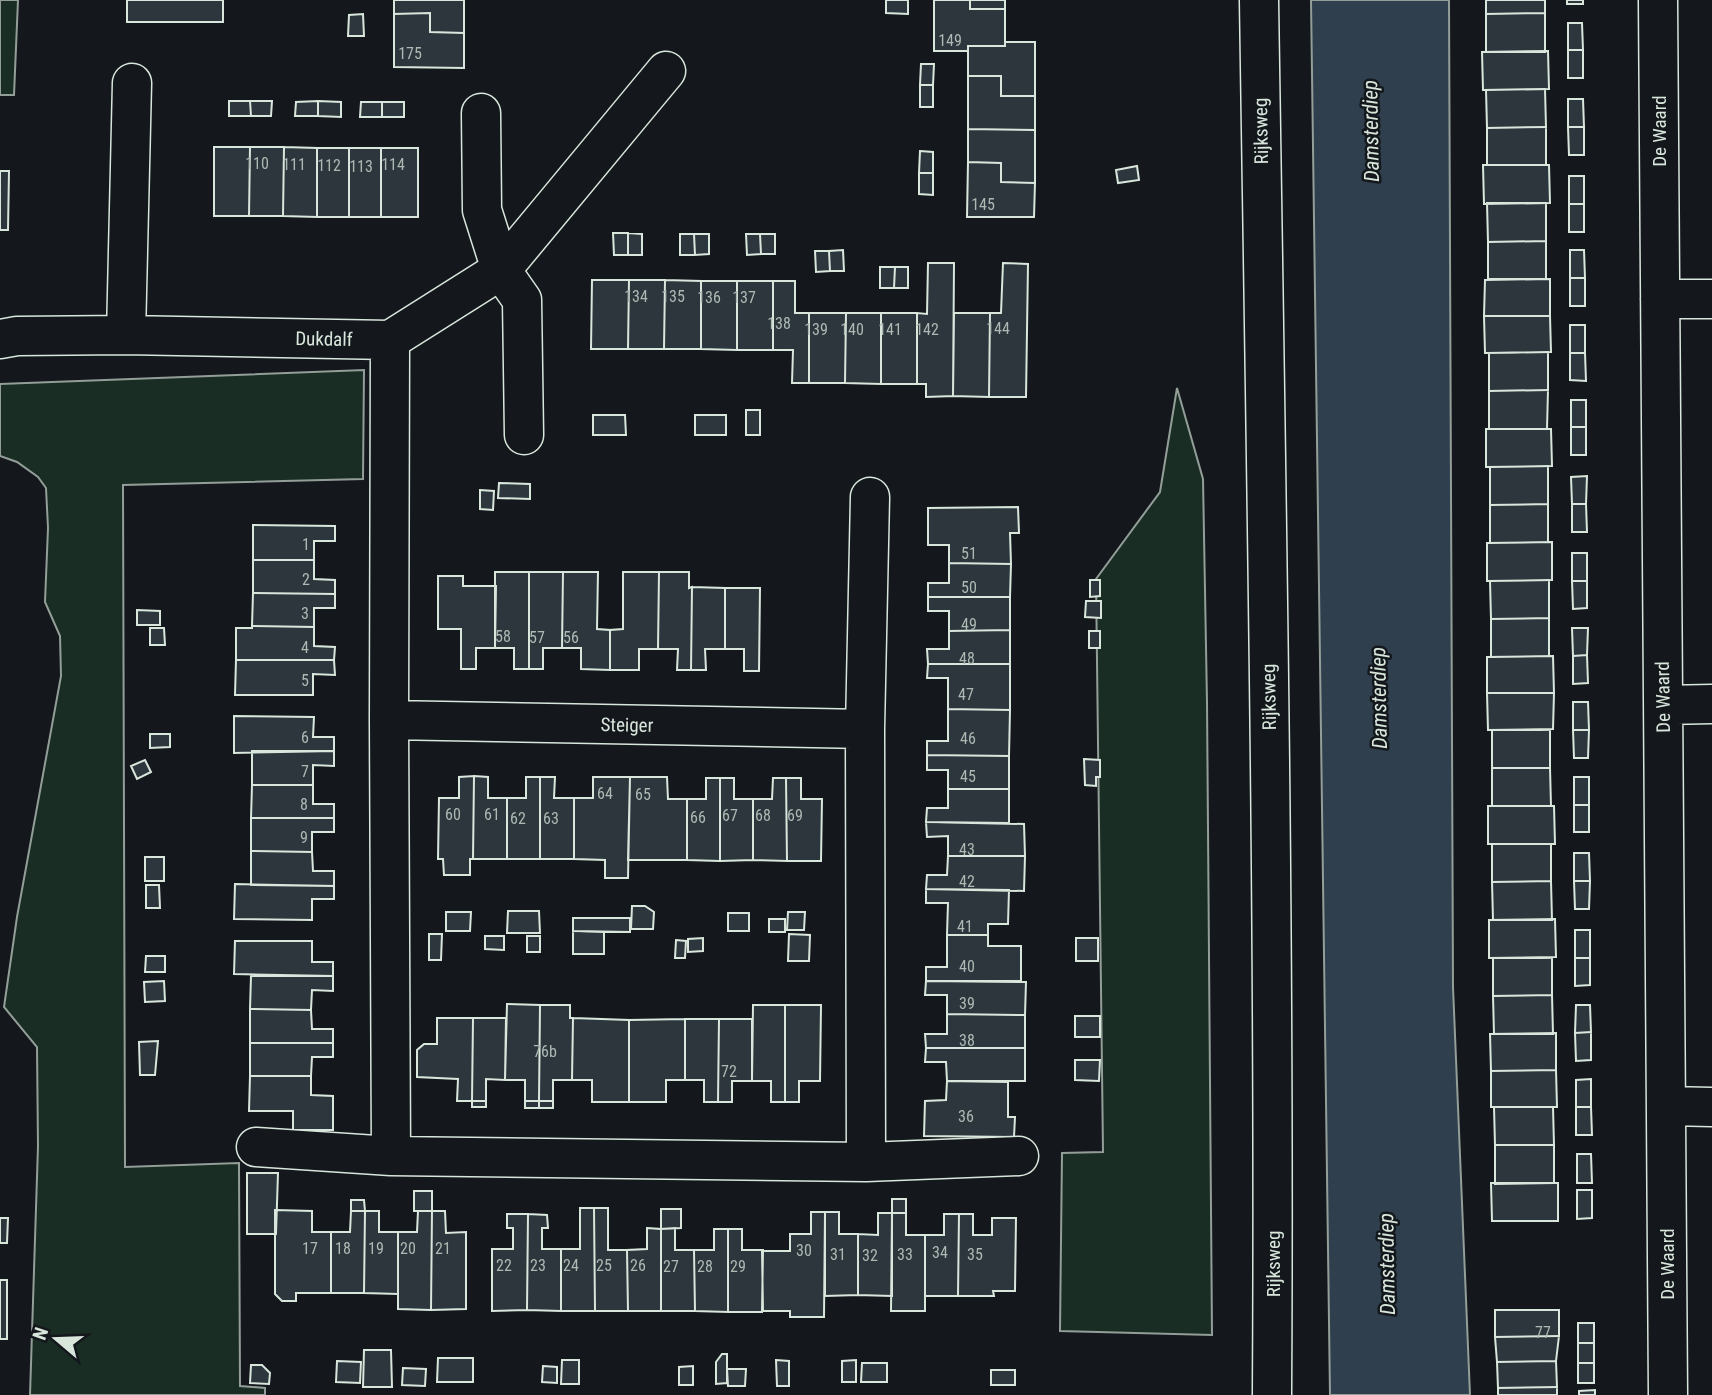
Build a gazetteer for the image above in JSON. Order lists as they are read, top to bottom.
{
  "streets": {
    "street": [
      "Rijksweg",
      "De Waard",
      "Dukdalf",
      "Steiger"
    ]
  },
  "water": ["Damsterdiep"],
  "house_numbers": [
    "149",
    "175",
    "110",
    "111",
    "114",
    "112",
    "113",
    "145",
    "134",
    "135",
    "136",
    "137",
    "138",
    "144",
    "139",
    "140",
    "141",
    "142",
    "1",
    "51",
    "2",
    "50",
    "3",
    "49",
    "58",
    "57",
    "56",
    "4",
    "48",
    "5",
    "47",
    "6",
    "46",
    "7",
    "45",
    "64",
    "65",
    "8",
    "60",
    "61",
    "67",
    "68",
    "69",
    "66",
    "62",
    "63",
    "9",
    "43",
    "42",
    "41",
    "40",
    "39",
    "38",
    "76b",
    "72",
    "36",
    "17",
    "18",
    "19",
    "20",
    "21",
    "30",
    "34",
    "31",
    "33",
    "35",
    "32",
    "22",
    "23",
    "24",
    "25",
    "26",
    "27",
    "28",
    "29",
    "77"
  ],
  "north": "left"
}
